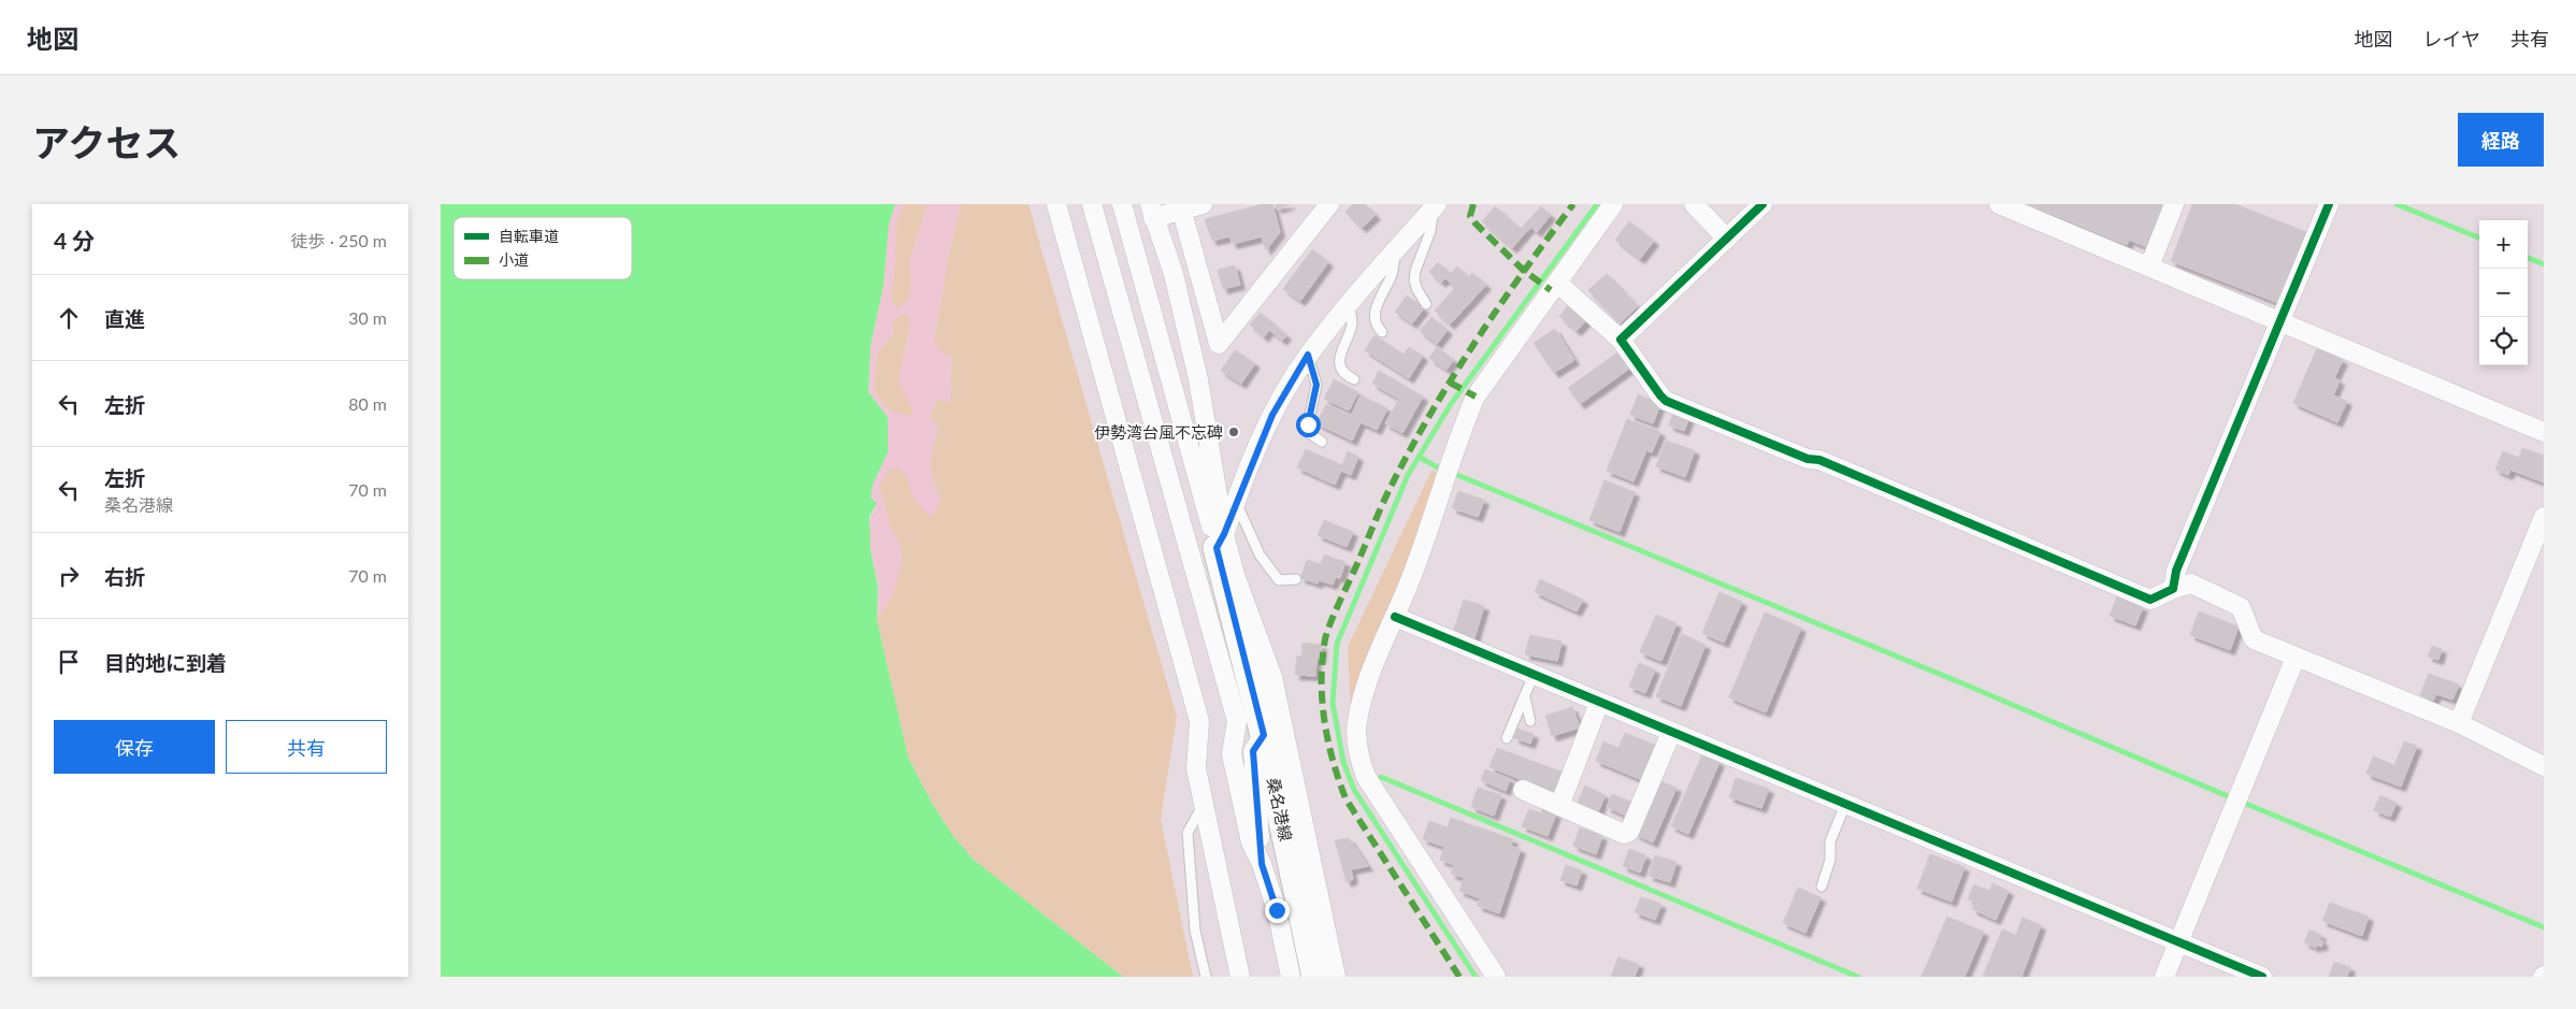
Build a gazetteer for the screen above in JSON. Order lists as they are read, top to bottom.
{
  "streets": {
    "main road": ["桑名港線"]
  },
  "places": ["伊勢湾台風不忘碑"],
  "legend": ["自転車道", "小道"],
  "page": {
    "header": "地図",
    "nav": ["地図", "レイヤ", "共有"],
    "title": "アクセス",
    "buttons": [
      "経路",
      ["保存", "共有"]
    ],
    "heading": ["4 分", "徒歩 · 250 m"],
    "map_buttons": ["+", "−"],
    "list": [
      ["直進", "30 m"],
      ["左折", "80 m"],
      ["左折", "桑名港線", "70 m"],
      ["右折", "70 m"],
      "目的地に到着"
    ]
  }
}
